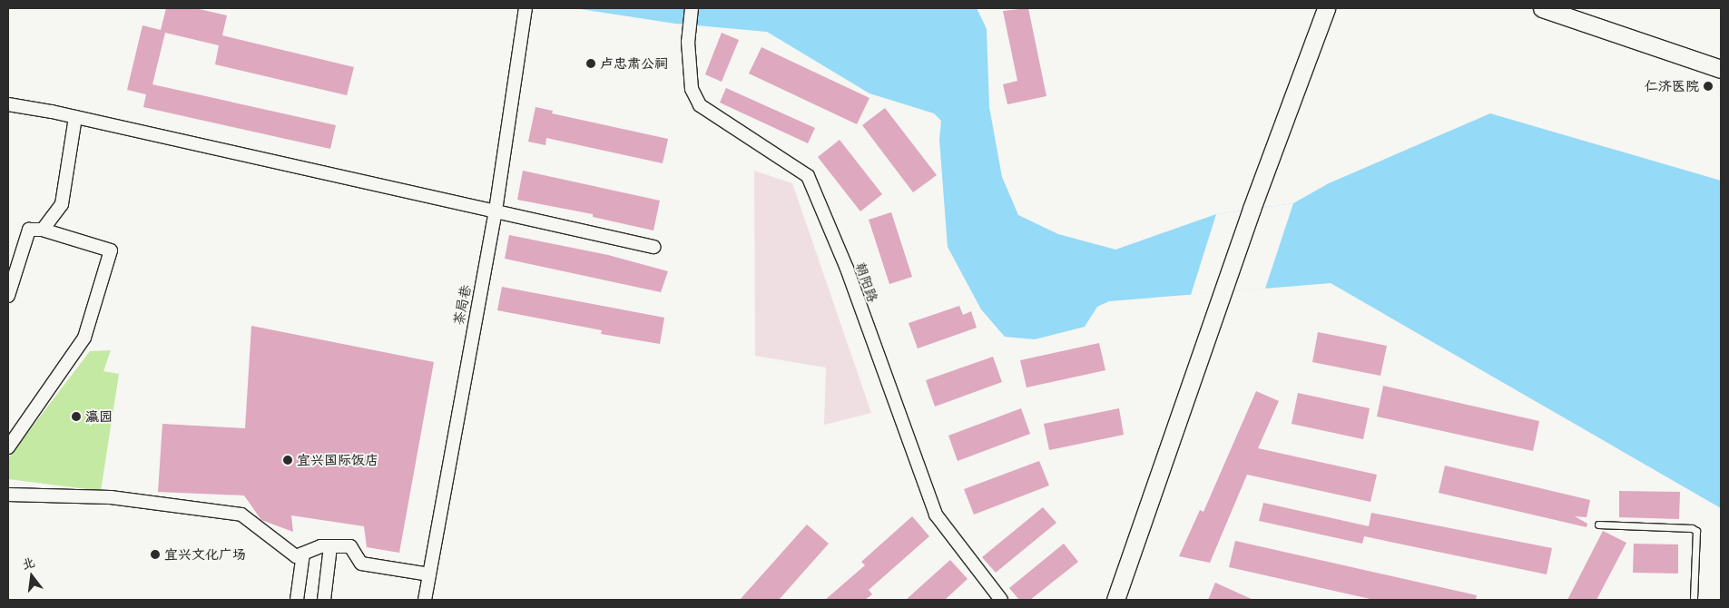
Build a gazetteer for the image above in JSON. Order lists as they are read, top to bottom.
{
  "streets": {
    "street": ["朝阳路", "茶局巷"]
  },
  "places": [
    "卢忠肃公祠",
    "仁济医院",
    "瀛园",
    "宜兴国际饭店",
    "宜兴文化广场"
  ],
  "north": "top"
}
